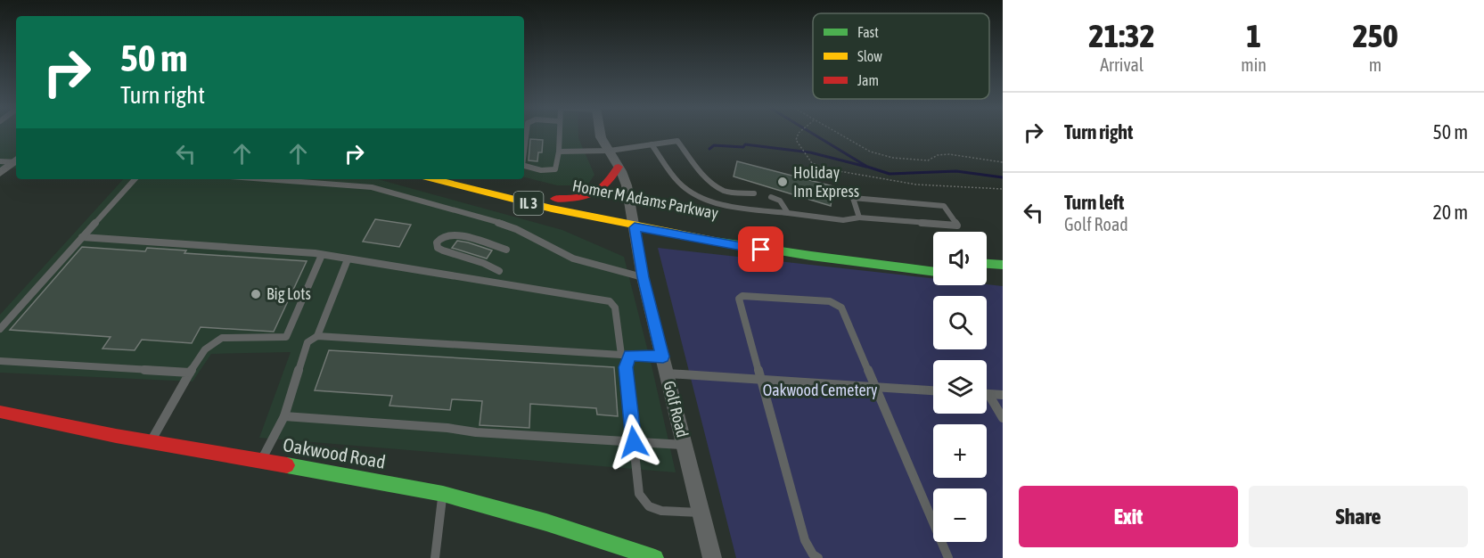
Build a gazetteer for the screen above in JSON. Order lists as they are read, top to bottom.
{
  "streets": {
    "main road": ["Homer M Adams Parkway", "IL 3", "Oakwood Road"],
    "street": ["Golf Road"]
  },
  "crossings": [
    ["Homer M Adams Parkway", "Golf Road"]
  ],
  "parks": ["Oakwood Cemetery"],
  "places": ["Holiday Inn Express", "Big Lots"],
  "legend": ["Fast", "Slow", "Jam"],
  "page": {
    "eta": [
      "21:32",
      "Arrival",
      "1",
      "min",
      "250",
      "m"
    ],
    "turn": ["50 m", "Turn right"],
    "list": [
      {
        "name": "Turn right",
        "value": "50 m"
      },
      {
        "name": "Turn left",
        "note": "Golf Road",
        "value": "20 m"
      }
    ],
    "map_buttons": ["+", "−"],
    "buttons": ["Exit", "Share"]
  }
}
